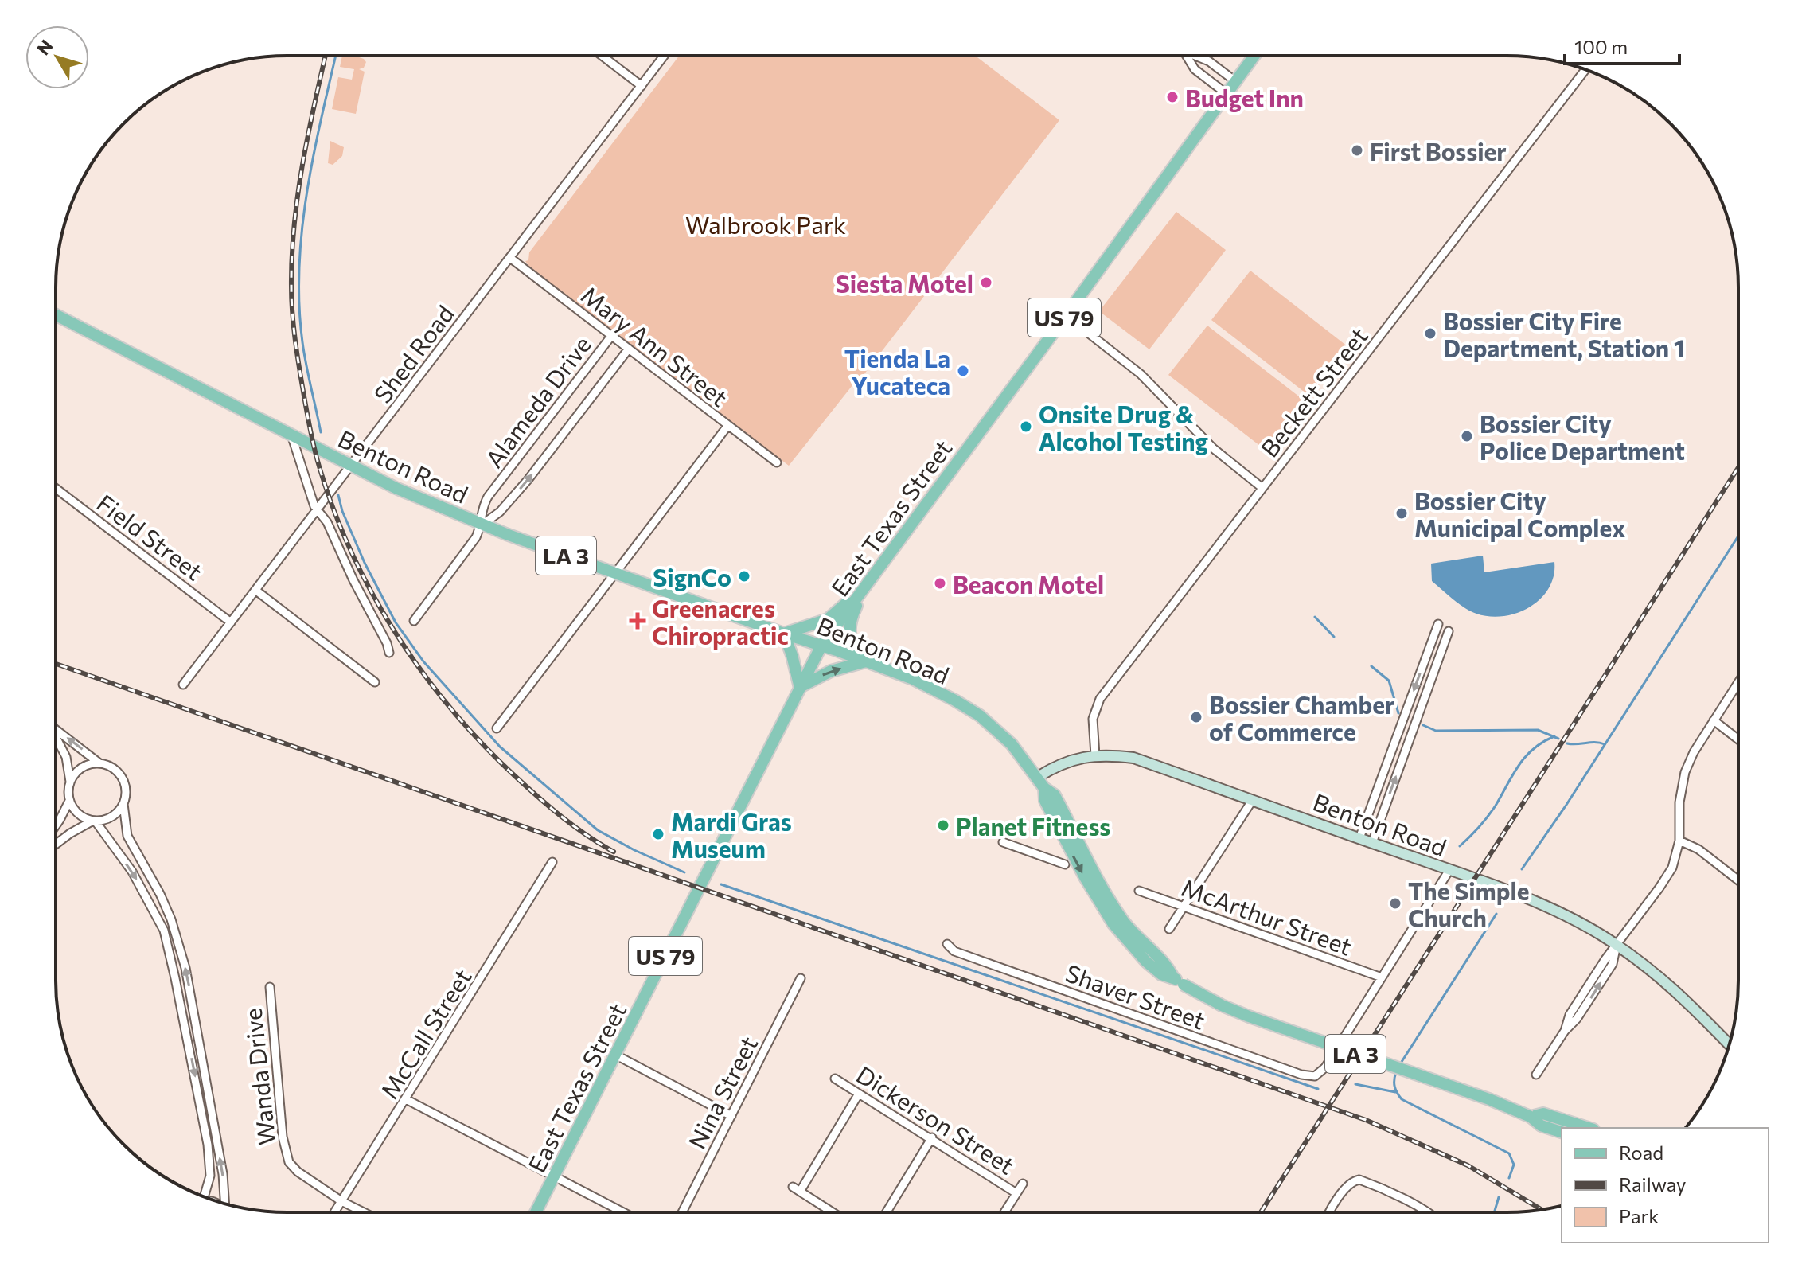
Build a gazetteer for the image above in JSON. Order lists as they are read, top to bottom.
{
  "streets": {
    "main road": [
      "US 79",
      "Benton Road",
      "East Texas Street",
      "LA 3"
    ],
    "street": [
      "Mary Ann Street",
      "Shed Road",
      "Beckett Street",
      "Alameda Drive",
      "Field Street",
      "McArthur Street",
      "Shaver Street",
      "McCall Street",
      "Wanda Drive",
      "Nina Street",
      "Dickerson Street"
    ]
  },
  "crossings": [
    ["Mary Ann Street", "Shed Road"],
    ["Mary Ann Street", "Alameda Drive"],
    ["Shed Road", "Benton Road"],
    ["Shed Road", "Field Street"],
    ["Beckett Street", "Benton Road"],
    ["Alameda Drive", "Benton Road"],
    ["Benton Road", "East Texas Street"],
    ["Benton Road", "LA 3"],
    ["McArthur Street", "Shaver Street"],
    ["McCall Street", "Wanda Drive"]
  ],
  "parks": ["Walbrook Park"],
  "places": {
    "other": [
      "Budget Inn",
      "First Bossier",
      "Siesta Motel",
      "Bossier City Fire Department, Station 1",
      "Tienda La Yucateca",
      "Onsite Drug & Alcohol Testing",
      "Bossier City Police Department",
      "Bossier City Municipal Complex",
      "SignCo",
      "Beacon Motel",
      "Bossier Chamber of Commerce",
      "Planet Fitness",
      "Mardi Gras Museum",
      "The Simple Church"
    ],
    "health": ["Greenacres Chiropractic"]
  },
  "legend": ["Road", "Railway", "Park"],
  "scale_bar": "100 m",
  "north": "top left"
}
